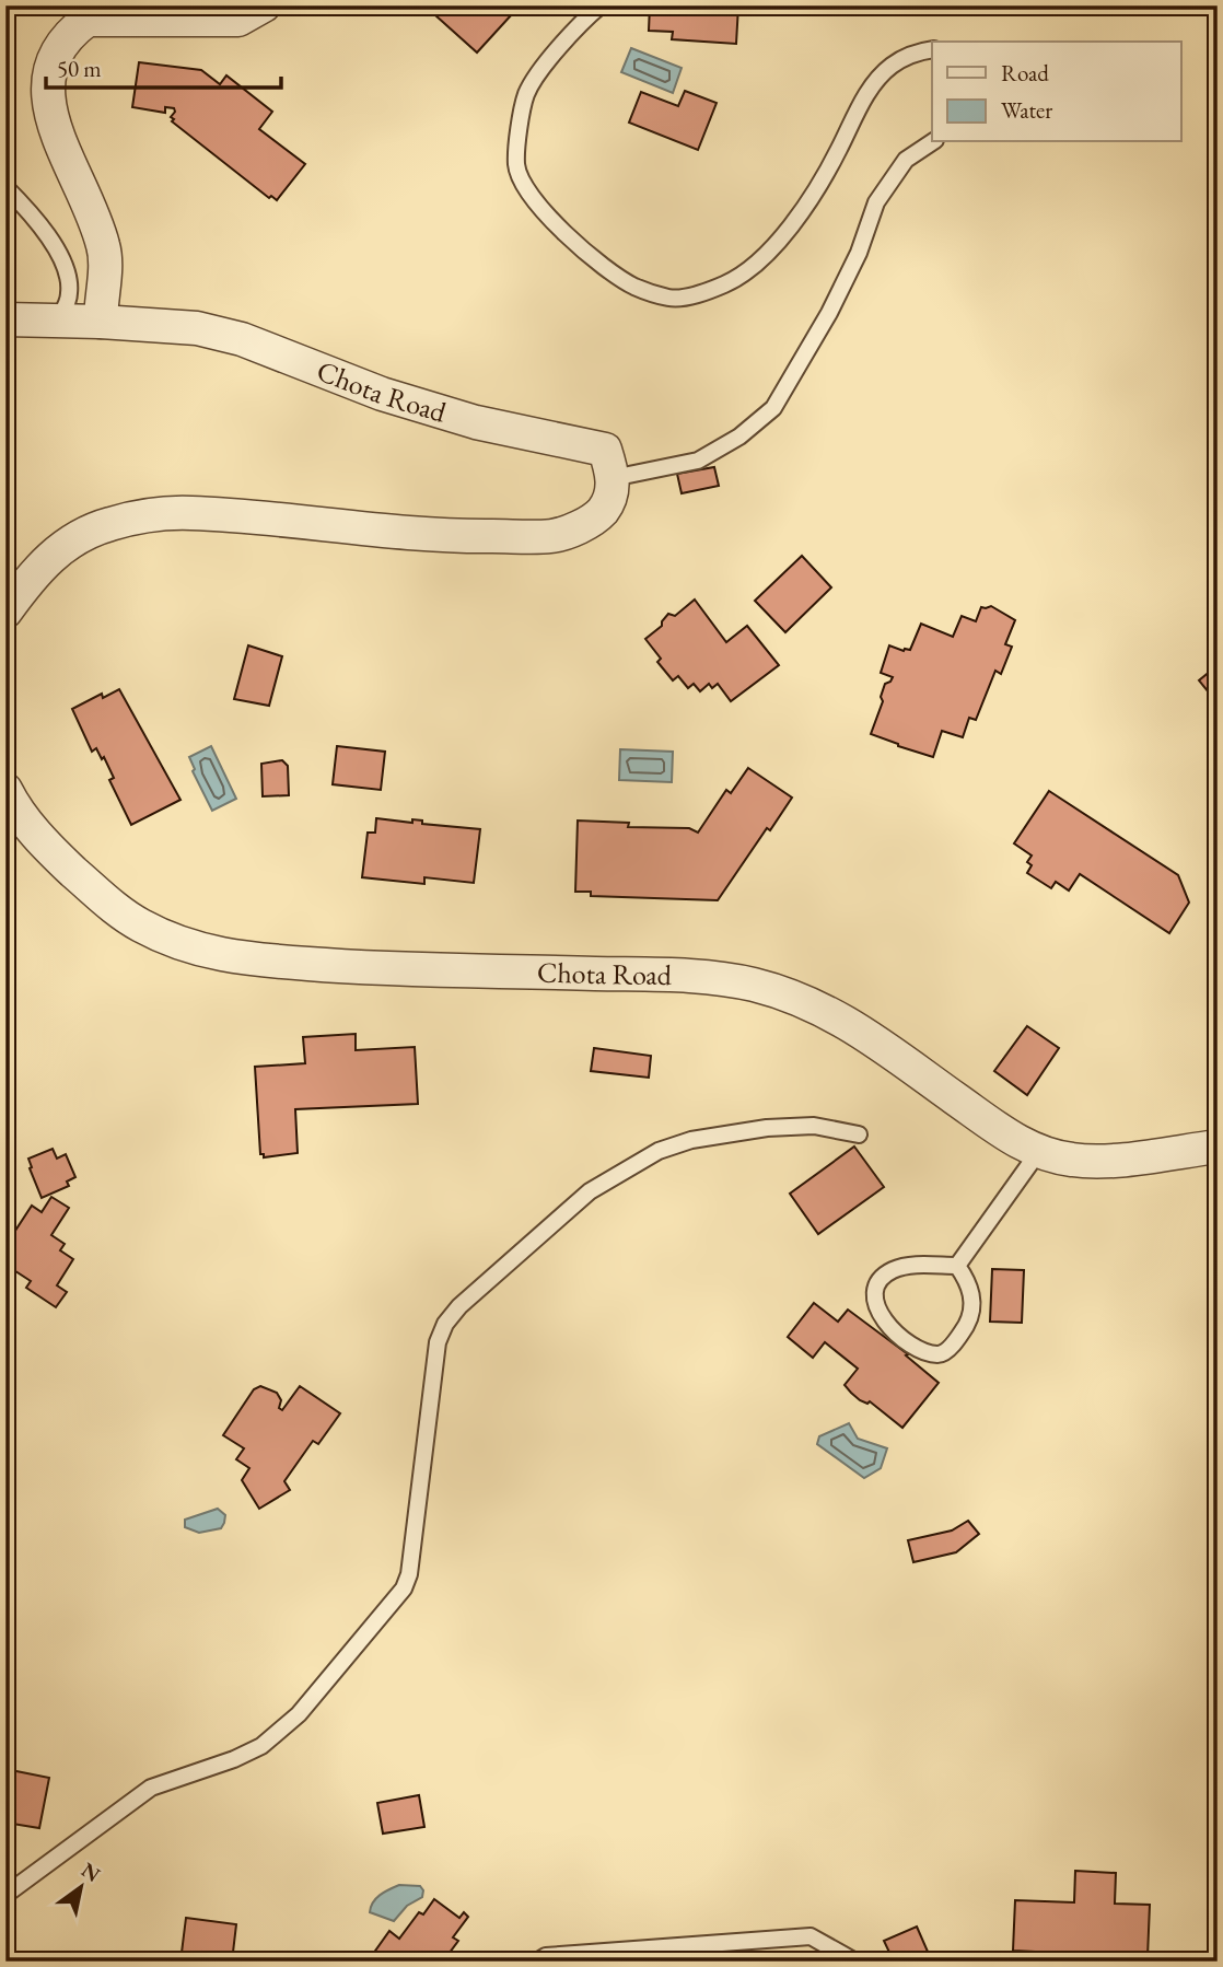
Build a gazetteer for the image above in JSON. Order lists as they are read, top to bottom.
{
  "streets": {
    "street": ["Chota Road"]
  },
  "legend": ["Road", "Water"],
  "scale_bar": "50 m",
  "north": "top right"
}
